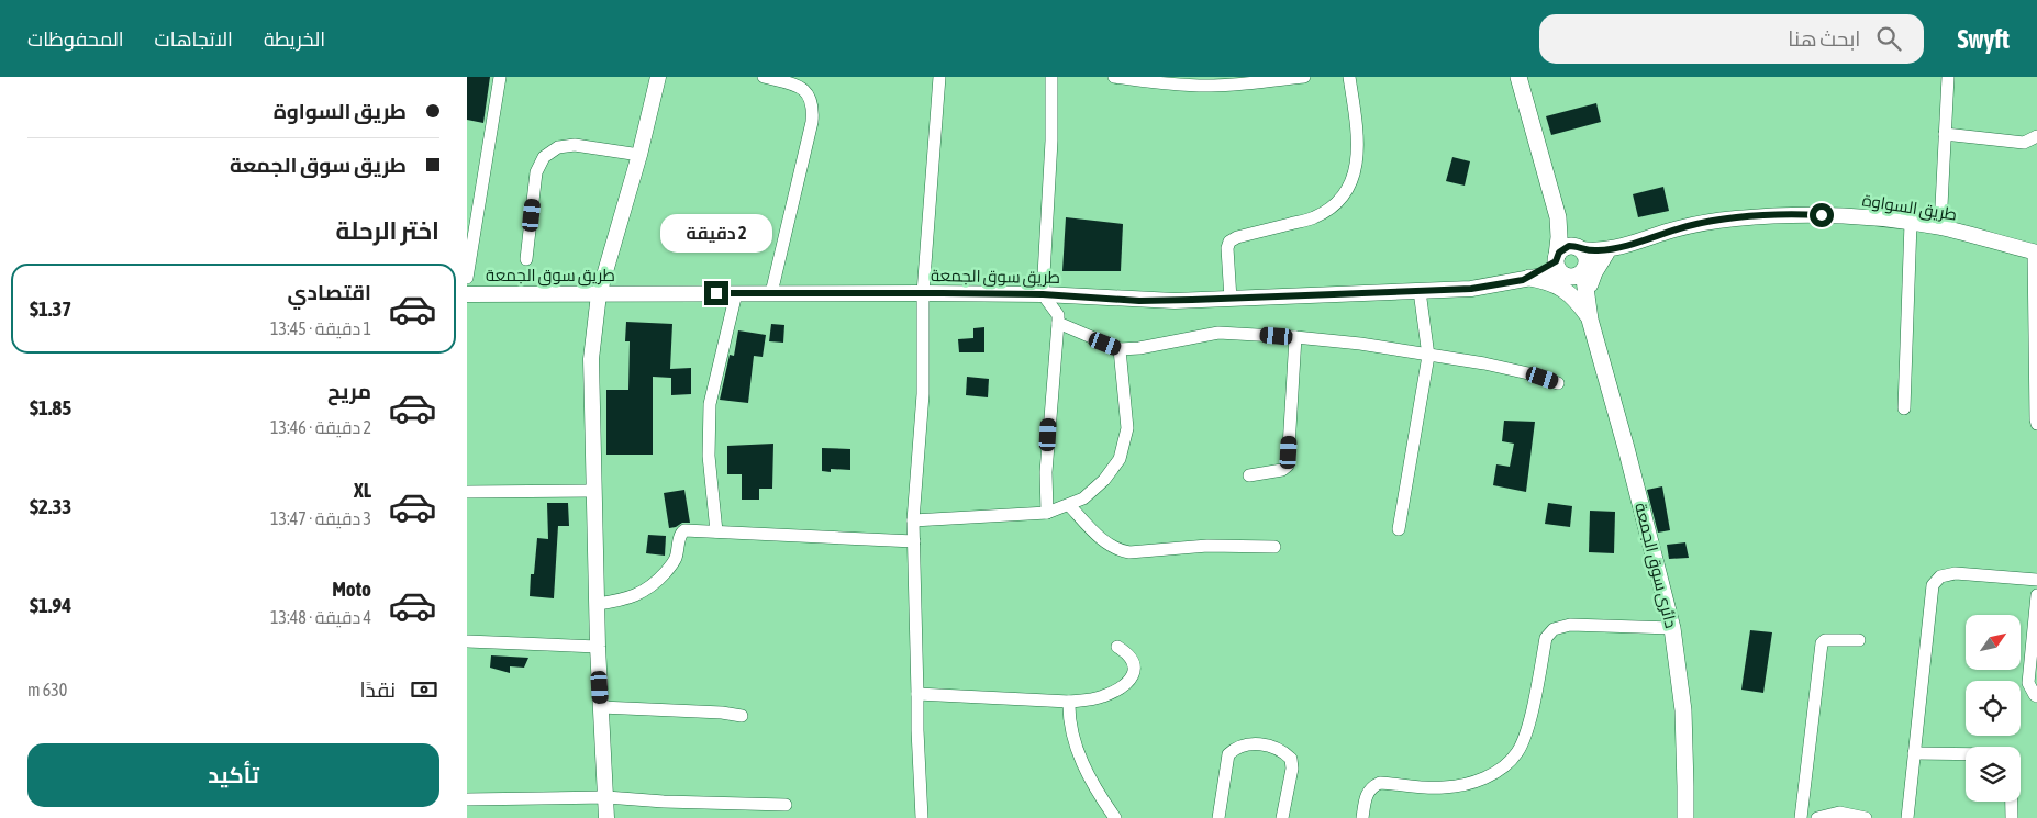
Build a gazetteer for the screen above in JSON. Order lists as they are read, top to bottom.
{
  "streets": {
    "main road": ["دائرى سوق الجمعة"],
    "street": ["طريق السواوة", "طريق سوق الجمعة"]
  },
  "crossings": [
    ["طريق السواوة", "طريق سوق الجمعة"]
  ],
  "north": "top right",
  "page": {
    "header": "Swyft",
    "search": "ابحث هنا",
    "nav": ["الخريطة", "الاتجاهات", "المحفوظات"],
    "banner": ["طريق السواوة", "طريق سوق الجمعة"],
    "heading": "اختر الرحلة",
    "bubble": "2 دقيقة",
    "list": [
      {
        "name": "اقتصادي",
        "note": "1 دقيقة · 13:45",
        "value": "$1.37"
      },
      {
        "name": "مريح",
        "note": "2 دقيقة · 13:46",
        "value": "$1.85"
      },
      {
        "name": "XL",
        "note": "3 دقيقة · 13:47",
        "value": "$2.33"
      },
      {
        "name": "Moto",
        "note": "4 دقيقة · 13:48",
        "value": "$1.94"
      }
    ],
    "pay": ["نقدًا", "630 m"],
    "buttons": "تأكيد"
  }
}
